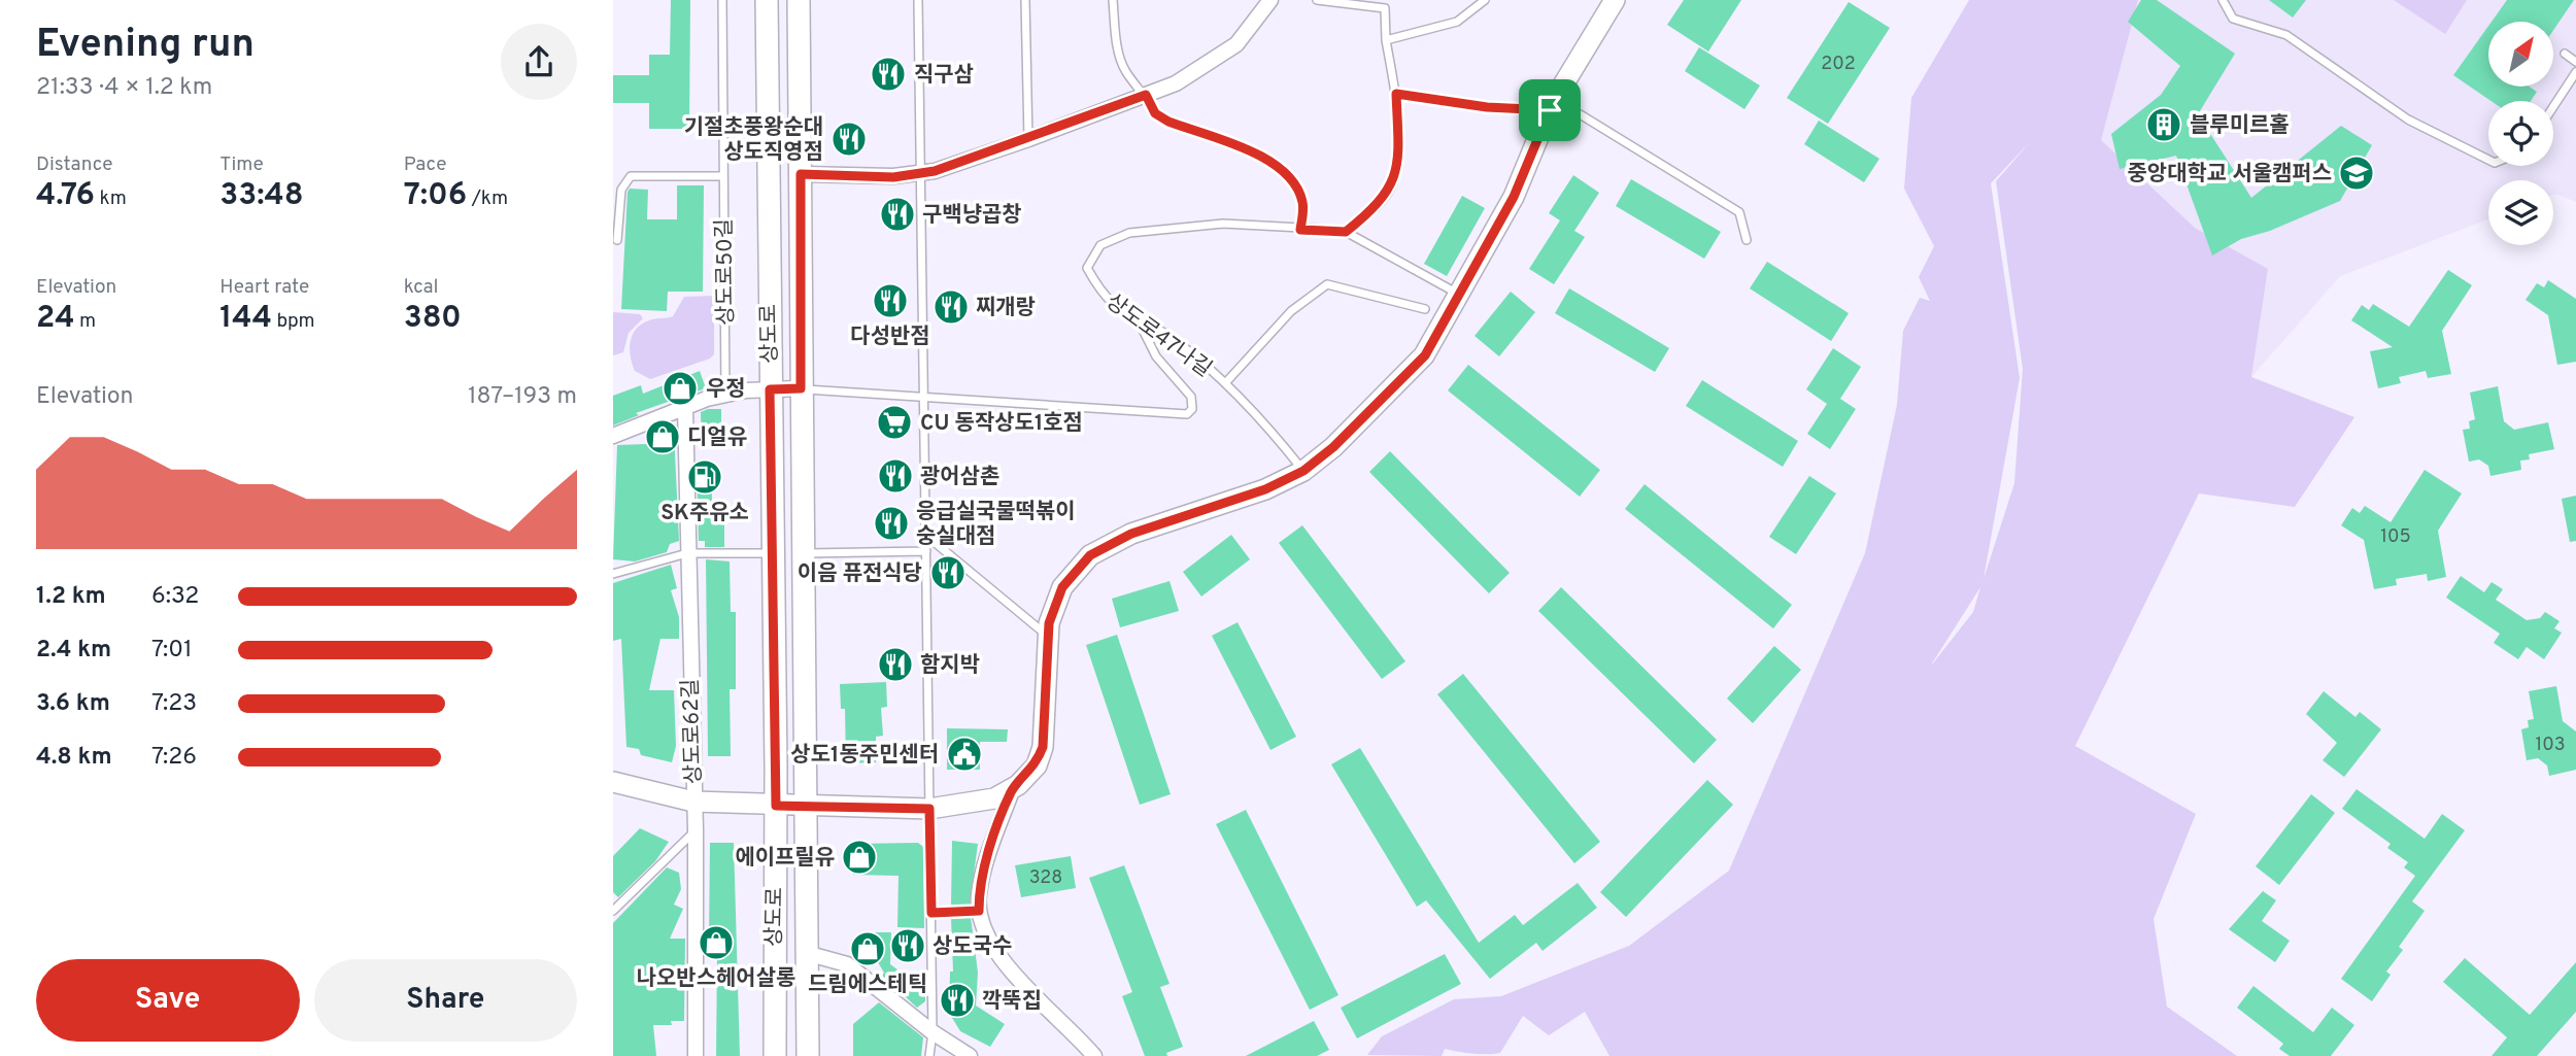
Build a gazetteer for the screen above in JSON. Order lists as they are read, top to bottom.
{
  "streets": {
    "main road": ["상도로"],
    "street": ["상도로62길"],
    "lane": ["상도로50길", "상도로47나길"]
  },
  "places": {
    "restaurant": [
      "직구삼",
      "기절초풍왕순대 상도직영점",
      "구백냥곱창",
      "다성반점",
      "찌개랑",
      "광어삼촌",
      "응급실국물떡볶이 숭실대점",
      "이음 퓨전식당",
      "함지박",
      "상도국수",
      "깍뚝집"
    ],
    "building": ["블루미르홀"],
    "school or university": ["중앙대학교 서울캠퍼스"],
    "shop": [
      "우정",
      "디얼유",
      "에이프릴유",
      "나오반스헤어살롱",
      "드림에스테틱"
    ],
    "supermarket": ["CU 동작상도1호점"],
    "fuel station": ["SK주유소"],
    "public building": ["상도1동주민센터"]
  },
  "house_numbers": [
    "202",
    "105",
    "103",
    "328"
  ],
  "north": "top right",
  "page": {
    "heading": ["Evening run", "21:33 · 4 × 1.2 km"],
    "stats": [
      ["Distance", "4.76 km"],
      ["Time", "33:48"],
      ["Pace", "7:06 /km"],
      ["Elevation", "24 m"],
      ["Heart rate", "144 bpm"],
      ["kcal", "380"]
    ],
    "chart": ["Elevation", "187–193 m"],
    "list": [
      {
        "name": "1.2 km",
        "note": "6:32"
      },
      {
        "name": "2.4 km",
        "note": "7:01"
      },
      {
        "name": "3.6 km",
        "note": "7:23"
      },
      {
        "name": "4.8 km",
        "note": "7:26"
      }
    ],
    "buttons": ["Save", "Share"]
  }
}
